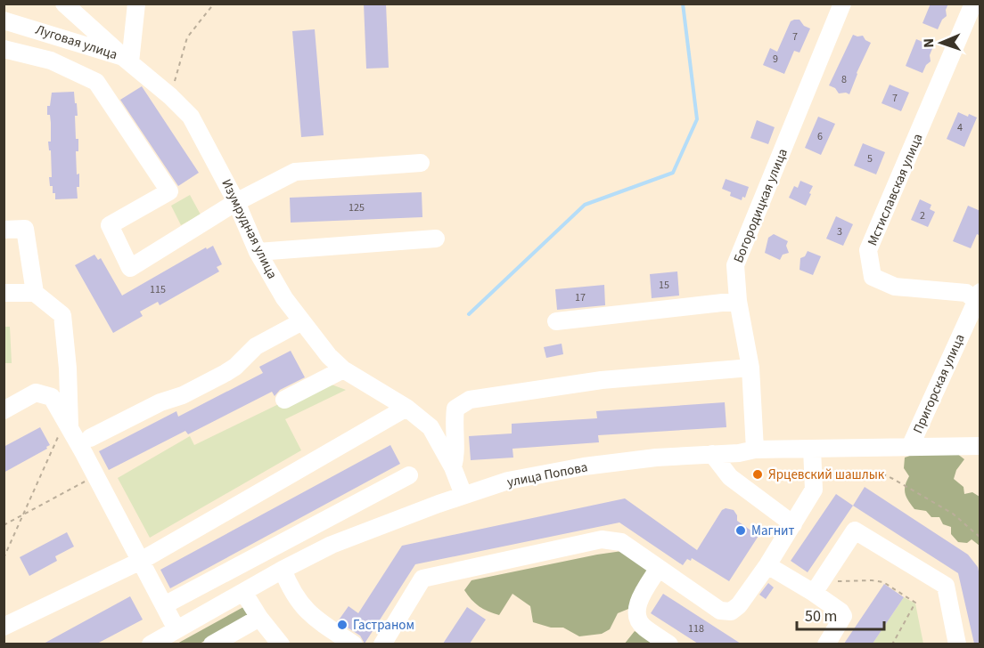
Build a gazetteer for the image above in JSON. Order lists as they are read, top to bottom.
{
  "streets": {
    "street": [
      "Луговая улица",
      "Мстиславская улица",
      "Богородицкая улица",
      "Изумрудная улица",
      "Пригорская улица",
      "улица Попова"
    ]
  },
  "crossings": [
    ["Луговая улица", "Изумрудная улица"],
    ["Мстиславская улица", "Пригорская улица"],
    ["Богородицкая улица", "улица Попова"],
    ["Изумрудная улица", "улица Попова"],
    ["Пригорская улица", "улица Попова"]
  ],
  "places": ["Ярцевский шашлык", "Магнит", "Гастраном"],
  "house_numbers": [
    "7",
    "9",
    "8",
    "7",
    "4",
    "6",
    "5",
    "125",
    "2",
    "3",
    "15",
    "115",
    "17",
    "118"
  ],
  "scale_bar": "50 m",
  "north": "left"
}
